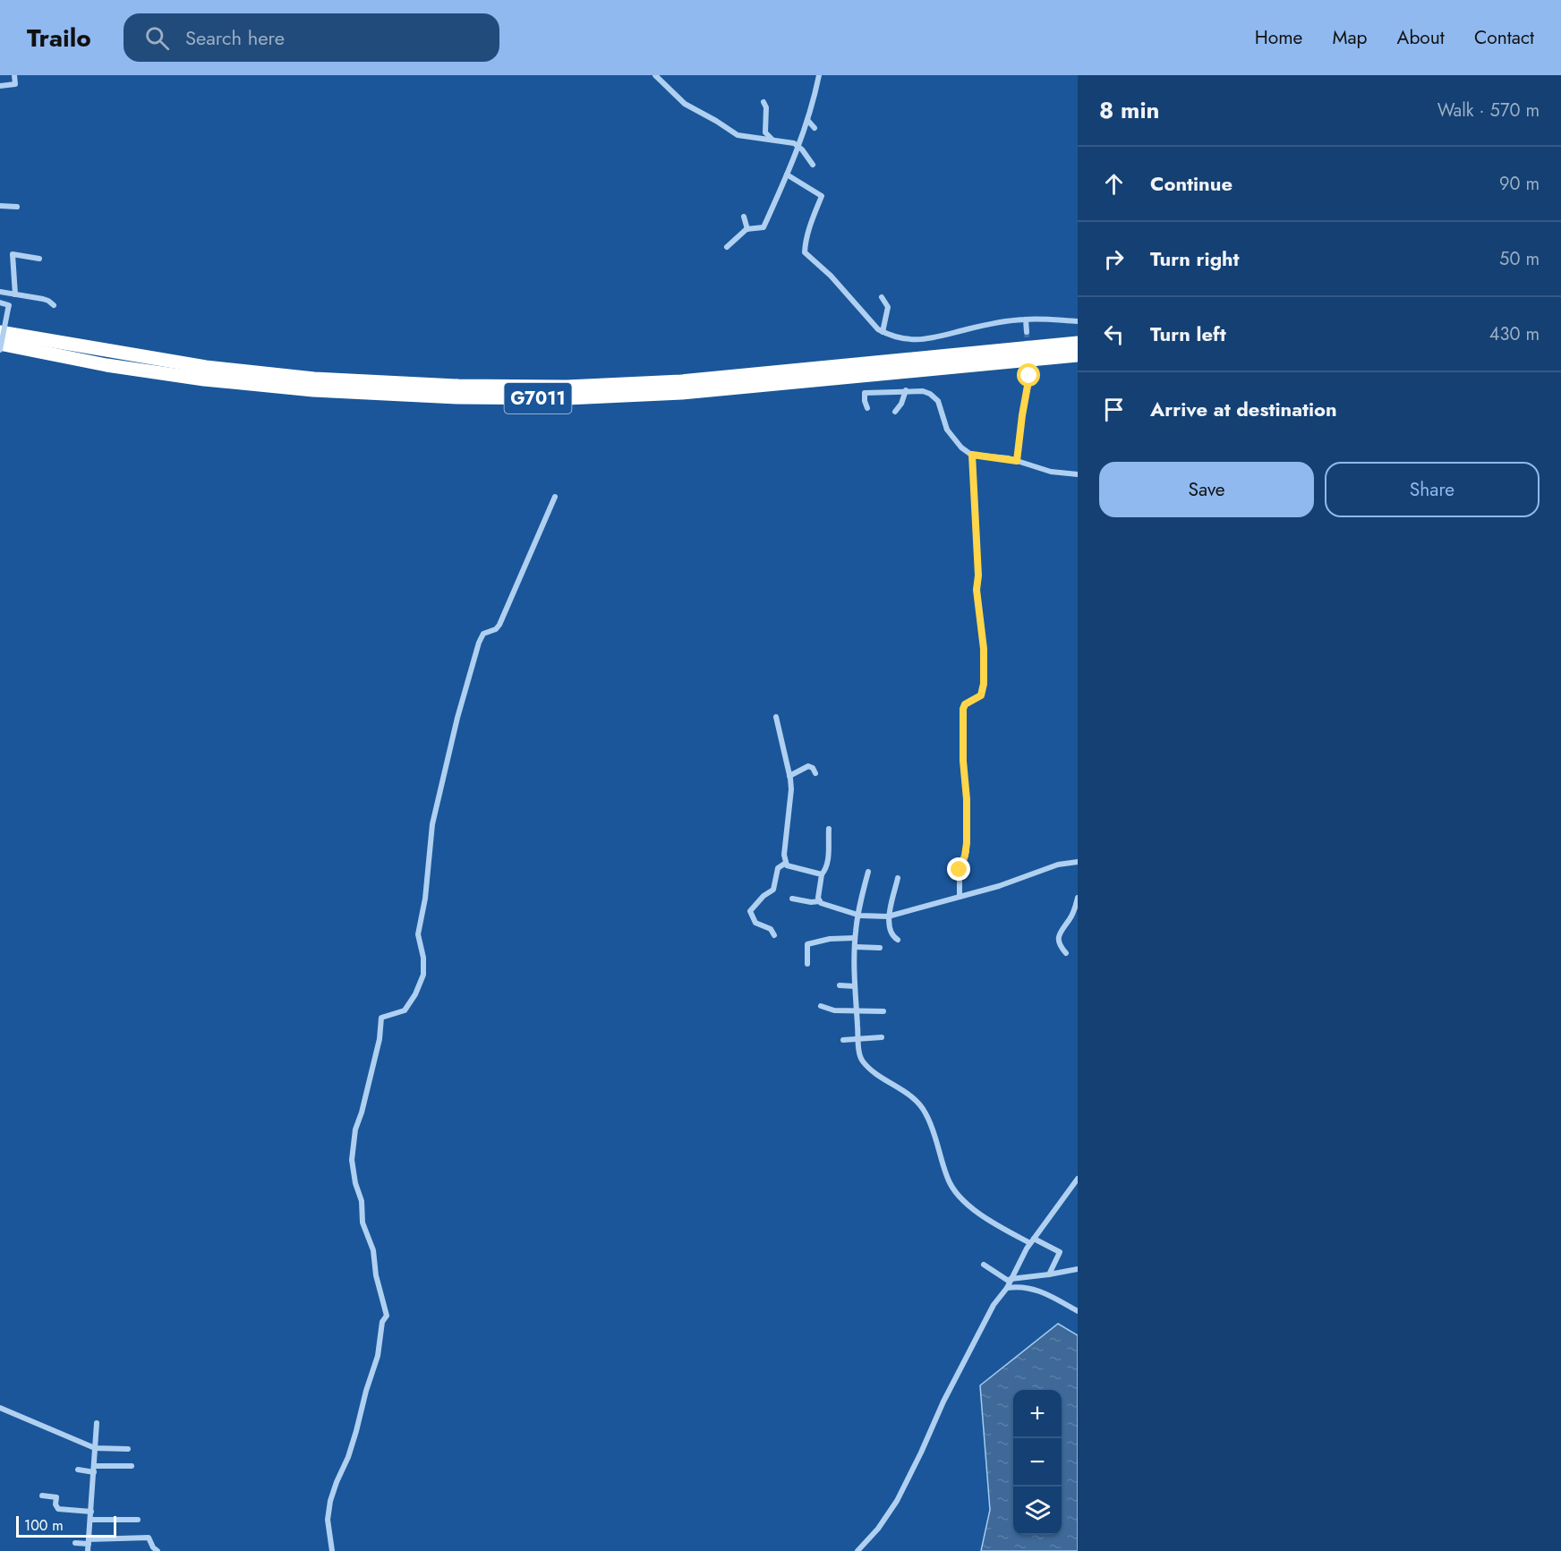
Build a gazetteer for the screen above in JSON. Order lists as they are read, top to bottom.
{
  "streets": {
    "highway": ["G7011"]
  },
  "scale_bar": "100 m",
  "page": {
    "header": "Trailo",
    "search": "Search here",
    "nav": [
      "Home",
      "Map",
      "About",
      "Contact"
    ],
    "heading": ["8 min", "Walk · 570 m"],
    "list": [
      ["Continue", "90 m"],
      ["Turn right", "50 m"],
      ["Turn left", "430 m"],
      "Arrive at destination"
    ],
    "buttons": ["Save", "Share"],
    "map_buttons": ["+", "−"],
    "scale": "100 m"
  }
}
